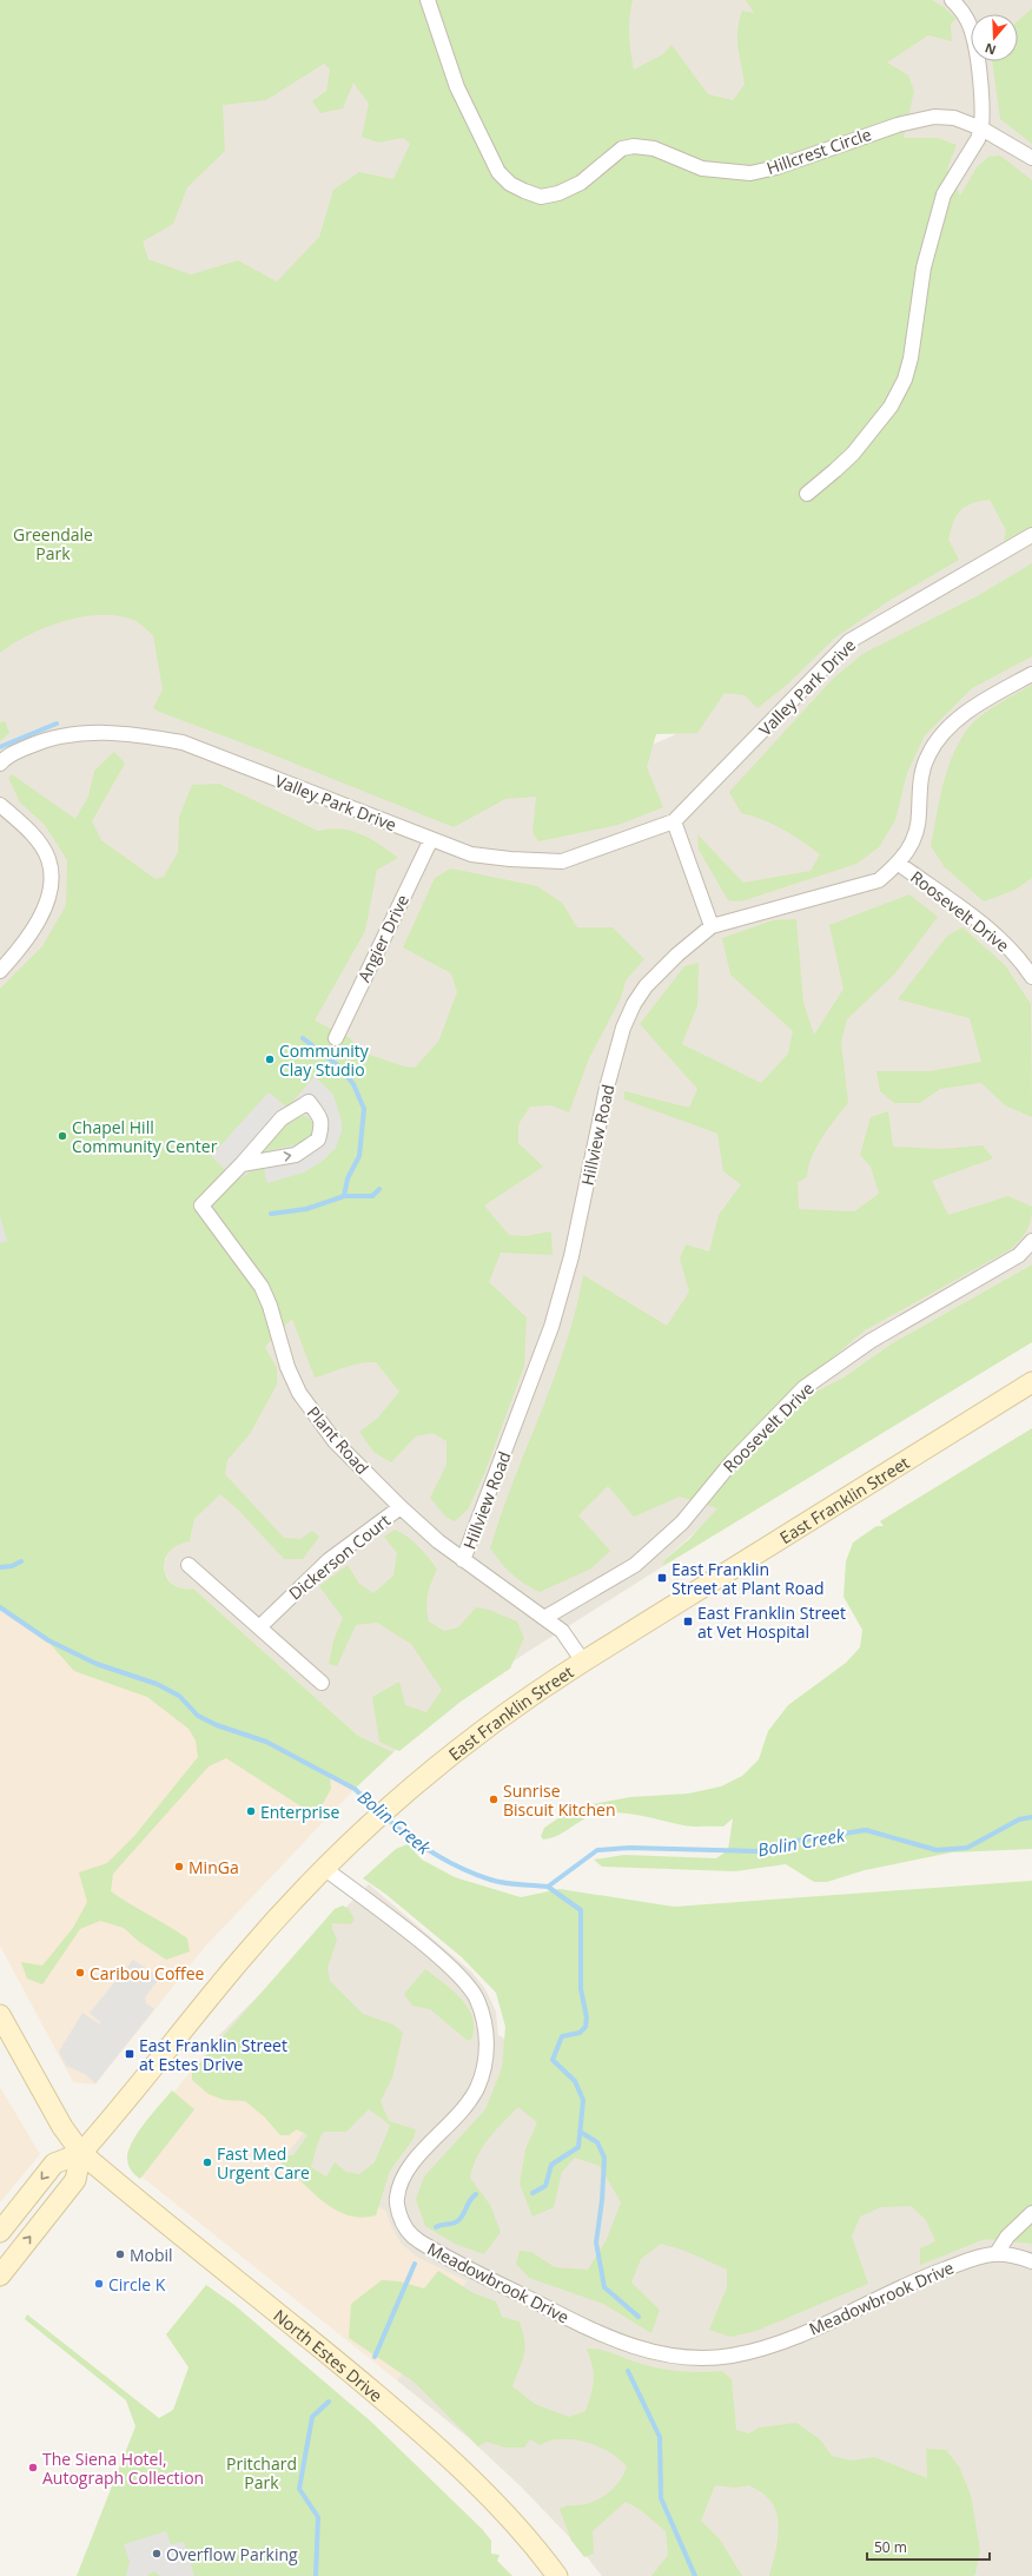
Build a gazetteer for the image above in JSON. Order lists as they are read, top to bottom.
{
  "streets": {
    "main road": ["East Franklin Street", "North Estes Drive"],
    "street": [
      "Hillcrest Circle",
      "Valley Park Drive",
      "Roosevelt Drive",
      "Angier Drive",
      "Hillview Road",
      "Plant Road",
      "Dickerson Court",
      "Meadowbrook Drive"
    ]
  },
  "crossings": [
    ["Valley Park Drive", "Angier Drive"],
    ["Roosevelt Drive", "Hillview Road"],
    ["Roosevelt Drive", "Plant Road"],
    ["Hillview Road", "Plant Road"],
    ["Plant Road", "East Franklin Street"],
    ["Plant Road", "Dickerson Court"],
    ["East Franklin Street", "Meadowbrook Drive"],
    ["East Franklin Street", "North Estes Drive"]
  ],
  "water": ["Bolin Creek"],
  "parks": ["Greendale Park", "Pritchard Park"],
  "places": {
    "other": [
      "Community Clay Studio",
      "Chapel Hill Community Center",
      "Sunrise Biscuit Kitchen",
      "Enterprise",
      "MinGa",
      "Caribou Coffee",
      "Fast Med Urgent Care",
      "Mobil",
      "Circle K",
      "The Siena Hotel, Autograph Collection",
      "Overflow Parking"
    ],
    "transit": ["East Franklin Street at Plant Road", "East Franklin Street at Vet Hospital", "East Franklin Street at Estes Drive"]
  },
  "scale_bar": "50 m",
  "north": "bottom"
}
